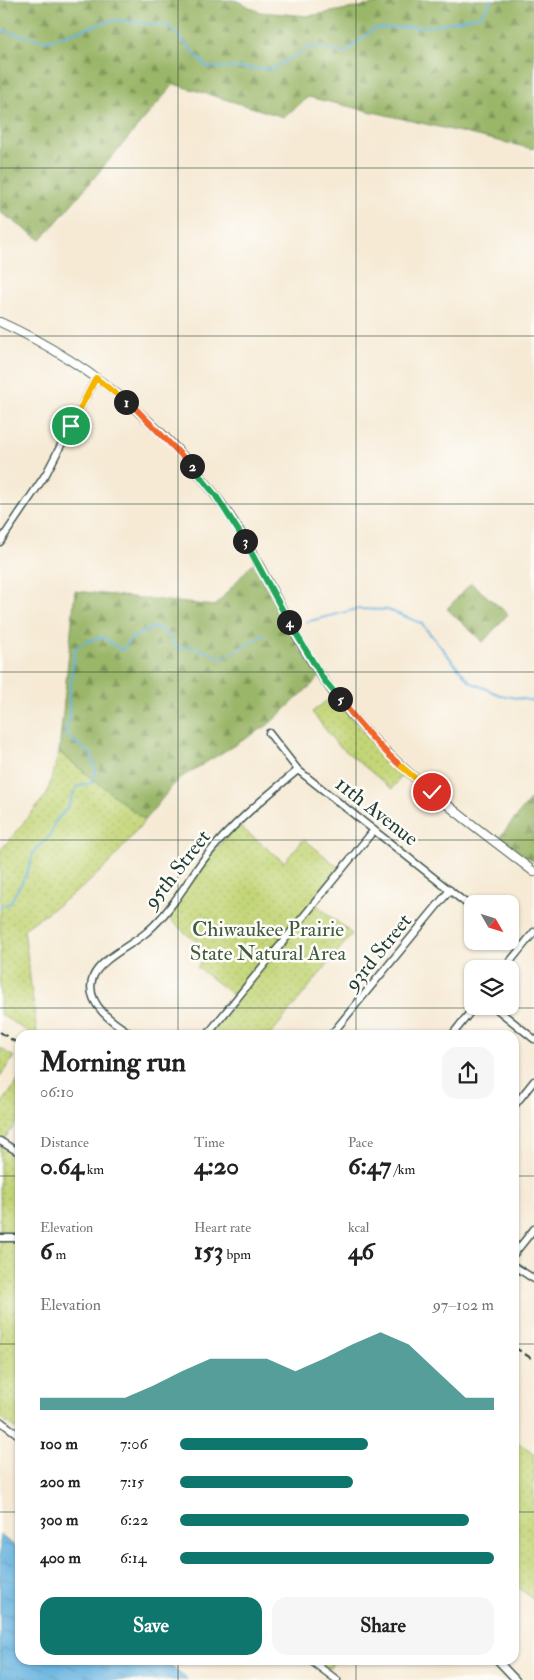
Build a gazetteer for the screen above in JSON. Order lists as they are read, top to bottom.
{
  "streets": {
    "street": ["11th Avenue", "95th Street", "93rd Street"]
  },
  "crossings": [
    ["11th Avenue", "95th Street"],
    ["11th Avenue", "93rd Street"]
  ],
  "parks": ["Chiwaukee Prairie State Natural Area"],
  "north": "bottom right",
  "page": {
    "pins": [
      "1",
      "2",
      "3",
      "4",
      "5"
    ],
    "heading": ["Morning run", "06:10"],
    "stats": [
      ["Distance", "0.64 km"],
      ["Time", "4:20"],
      ["Pace", "6:47 /km"],
      ["Elevation", "6 m"],
      ["Heart rate", "153 bpm"],
      ["kcal", "46"]
    ],
    "chart": ["Elevation", "97–102 m"],
    "list": [
      {
        "name": "100 m",
        "note": "7:06"
      },
      {
        "name": "200 m",
        "note": "7:15"
      },
      {
        "name": "300 m",
        "note": "6:22"
      },
      {
        "name": "400 m",
        "note": "6:14"
      }
    ],
    "buttons": ["Save", "Share"]
  }
}
